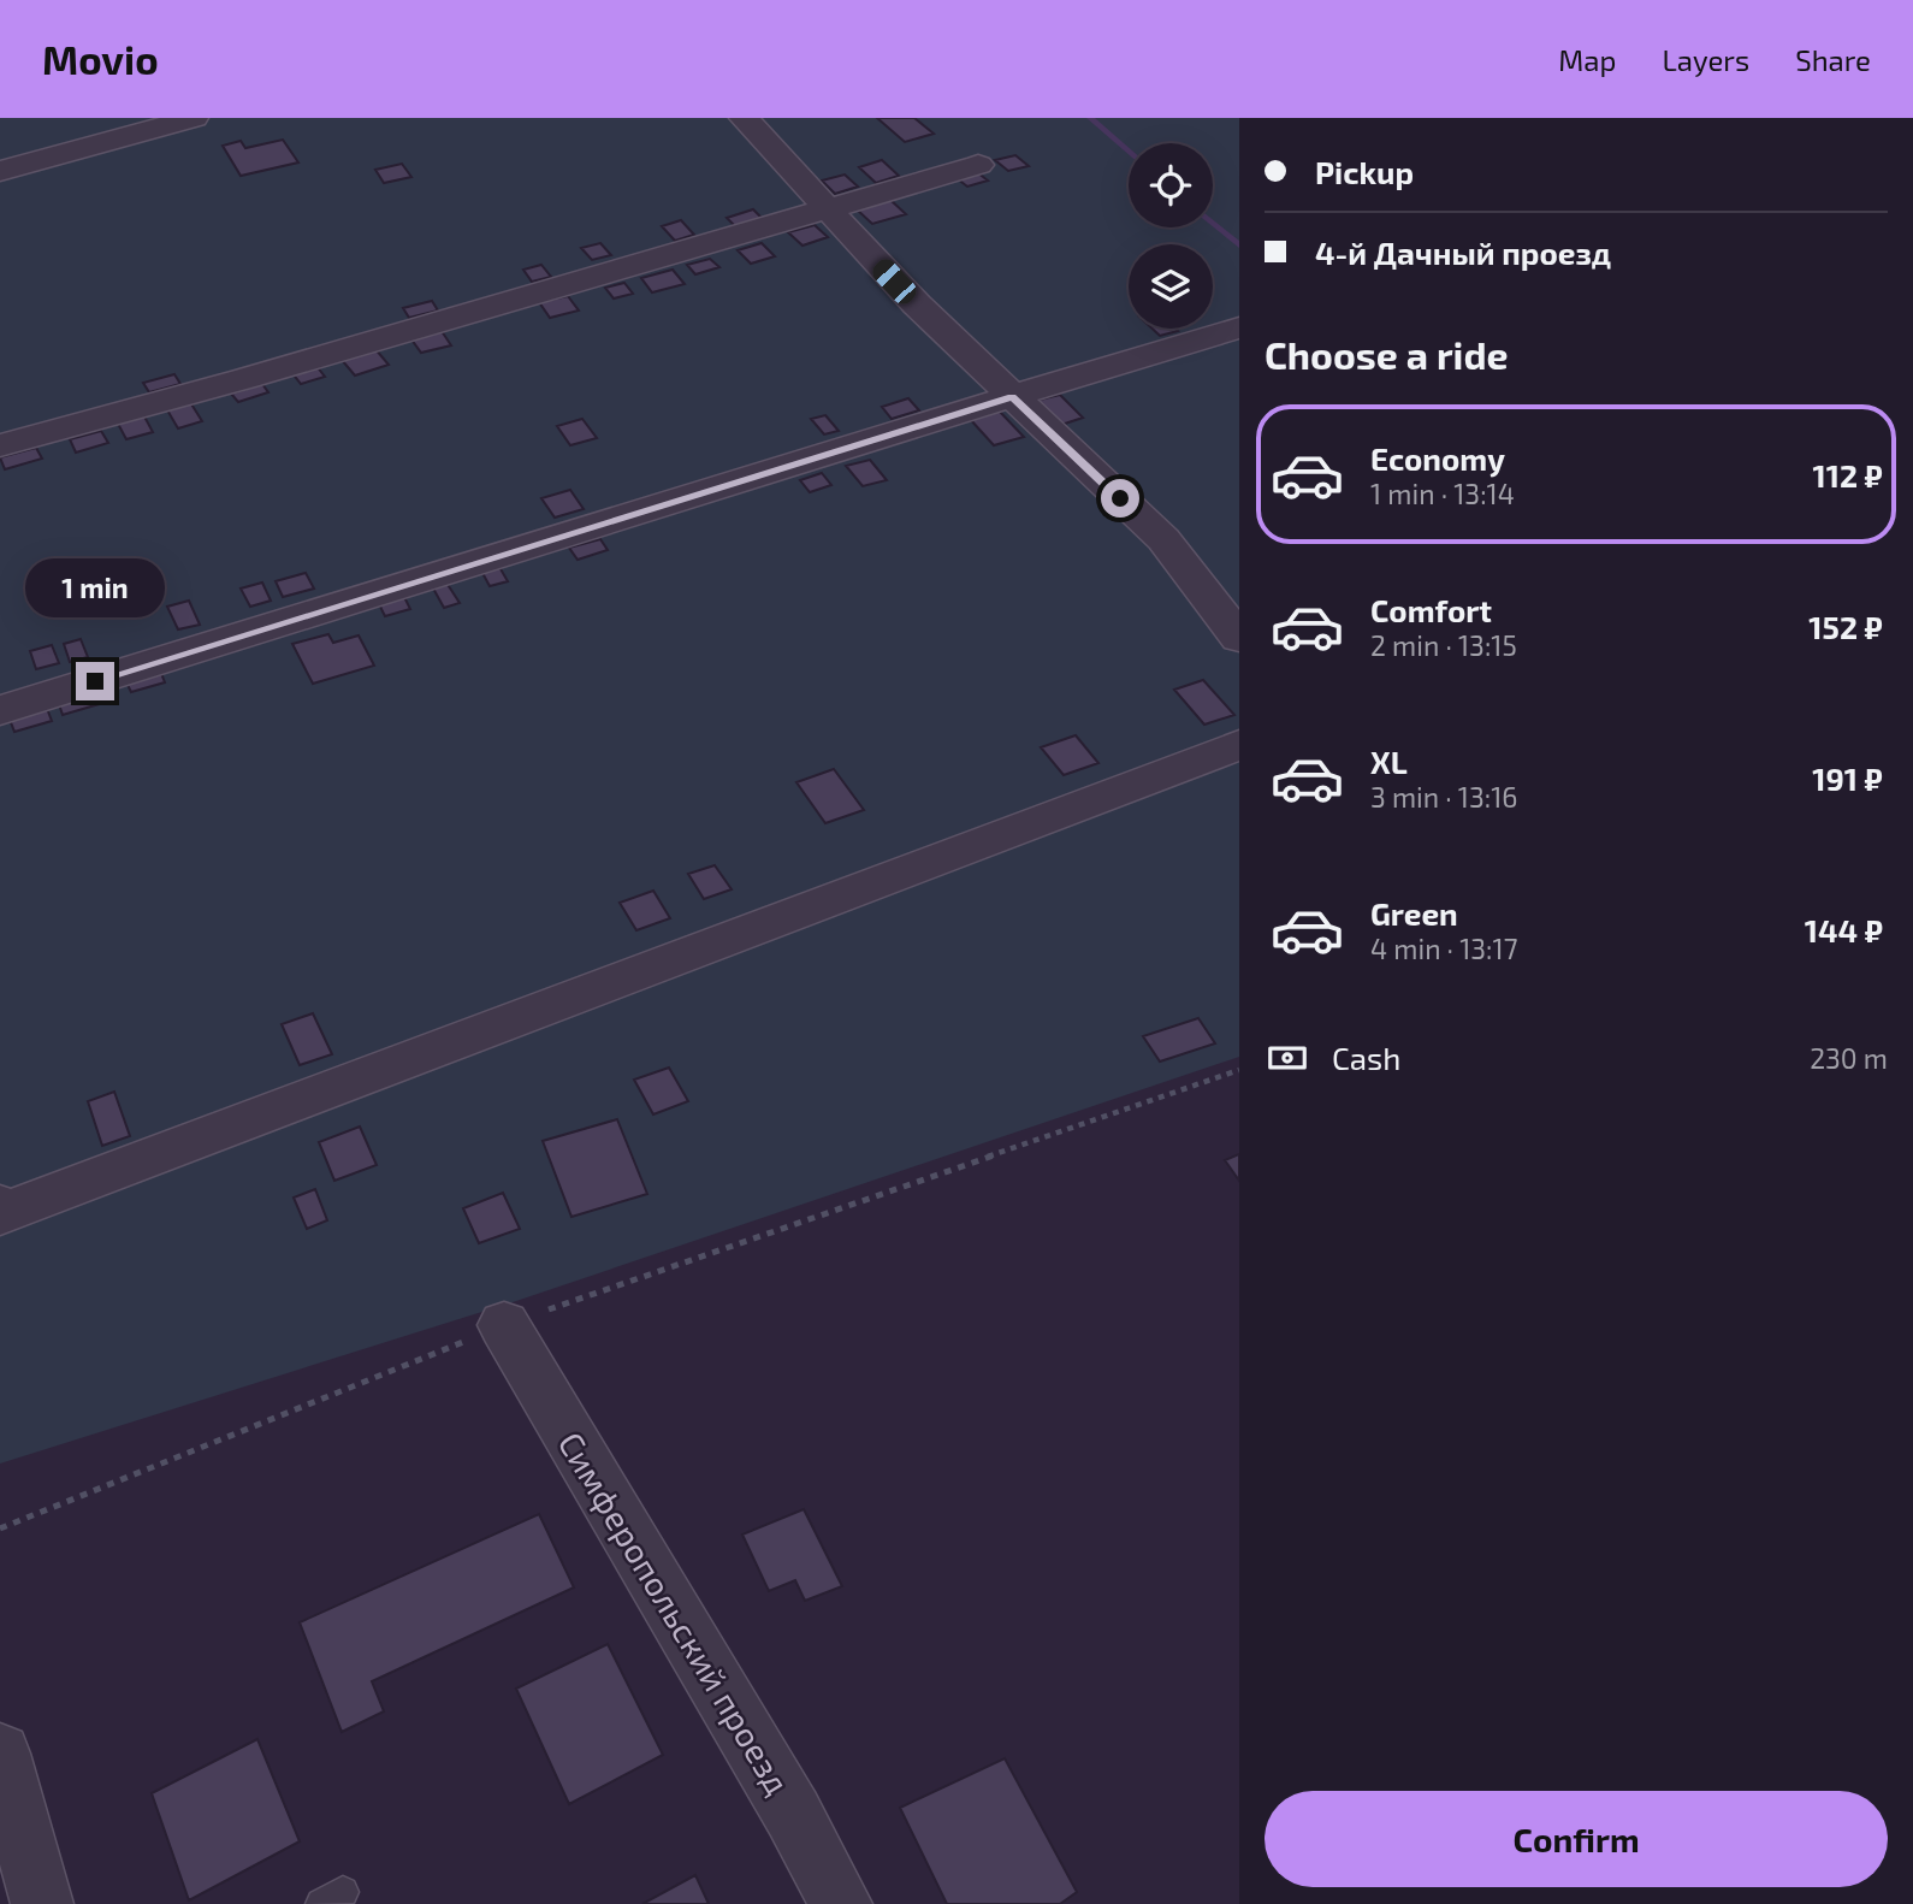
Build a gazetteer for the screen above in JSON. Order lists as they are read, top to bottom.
{
  "streets": {
    "street": ["Симферопольский проезд"]
  },
  "page": {
    "header": "Movio",
    "nav": ["Map", "Layers", "Share"],
    "banner": ["Pickup", "4-й Дачный проезд"],
    "heading": "Choose a ride",
    "list": [
      {
        "name": "Economy",
        "note": "1 min · 13:14",
        "value": "112 ₽"
      },
      {
        "name": "Comfort",
        "note": "2 min · 13:15",
        "value": "152 ₽"
      },
      {
        "name": "XL",
        "note": "3 min · 13:16",
        "value": "191 ₽"
      },
      {
        "name": "Green",
        "note": "4 min · 13:17",
        "value": "144 ₽"
      }
    ],
    "bubble": "1 min",
    "pay": ["Cash", "230 m"],
    "buttons": "Confirm"
  }
}
